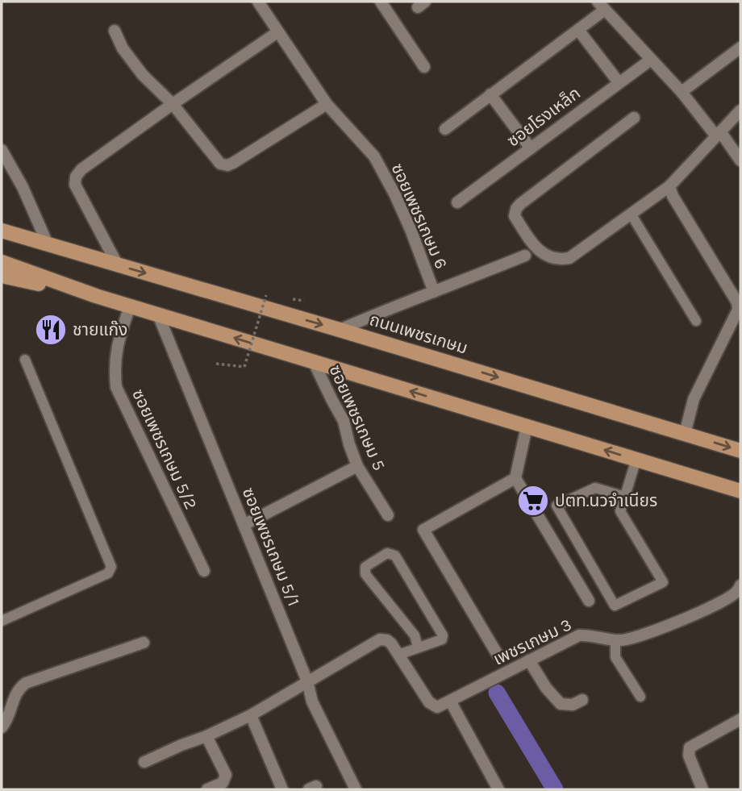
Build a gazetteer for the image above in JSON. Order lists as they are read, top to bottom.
{
  "streets": {
    "main road": ["ถนนเพชรเกษม"],
    "street": [
      "ซอยโรงเหล็ก",
      "ซอยเพชรเกษม 6",
      "ซอยเพชรเกษม 5",
      "ซอยเพชรเกษม 5/2",
      "ซอยเพชรเกษม 5/1",
      "เพชรเกษม 3"
    ]
  },
  "crossings": [
    ["ซอยเพชรเกษม 6", "ถนนเพชรเกษม"]
  ],
  "places": {
    "restaurant": ["ชายแก๊ง"],
    "supermarket": ["ปตท.นวจำเนียร"]
  }
}
